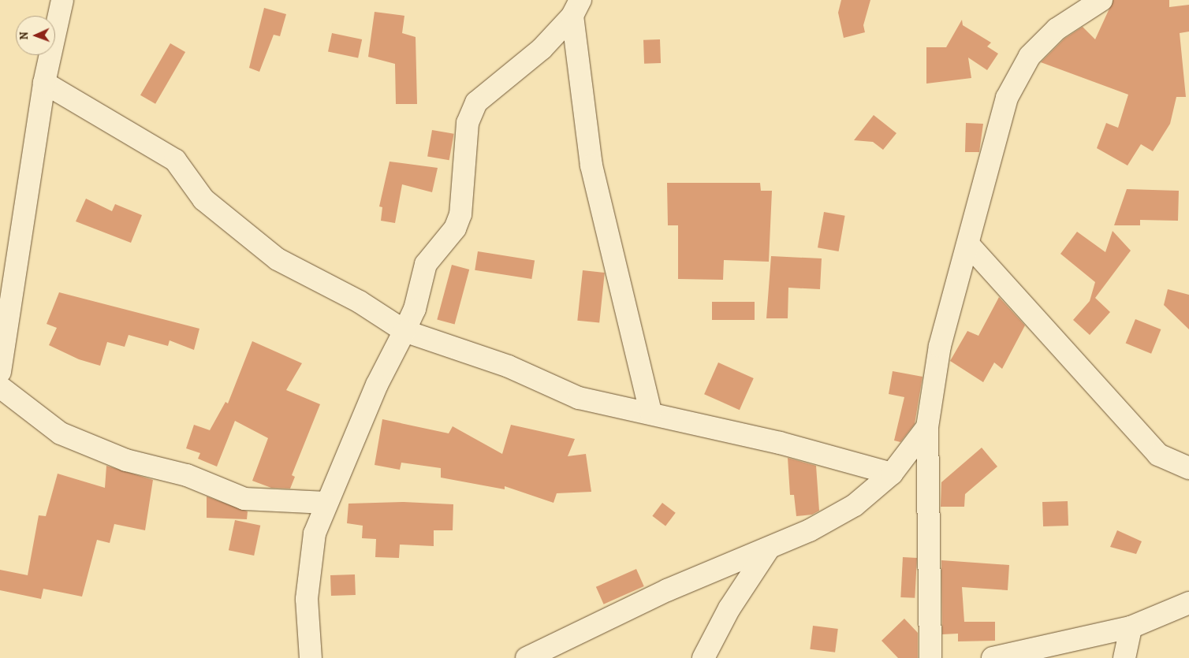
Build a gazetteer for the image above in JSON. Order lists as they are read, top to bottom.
{
  "north": "left"
}
